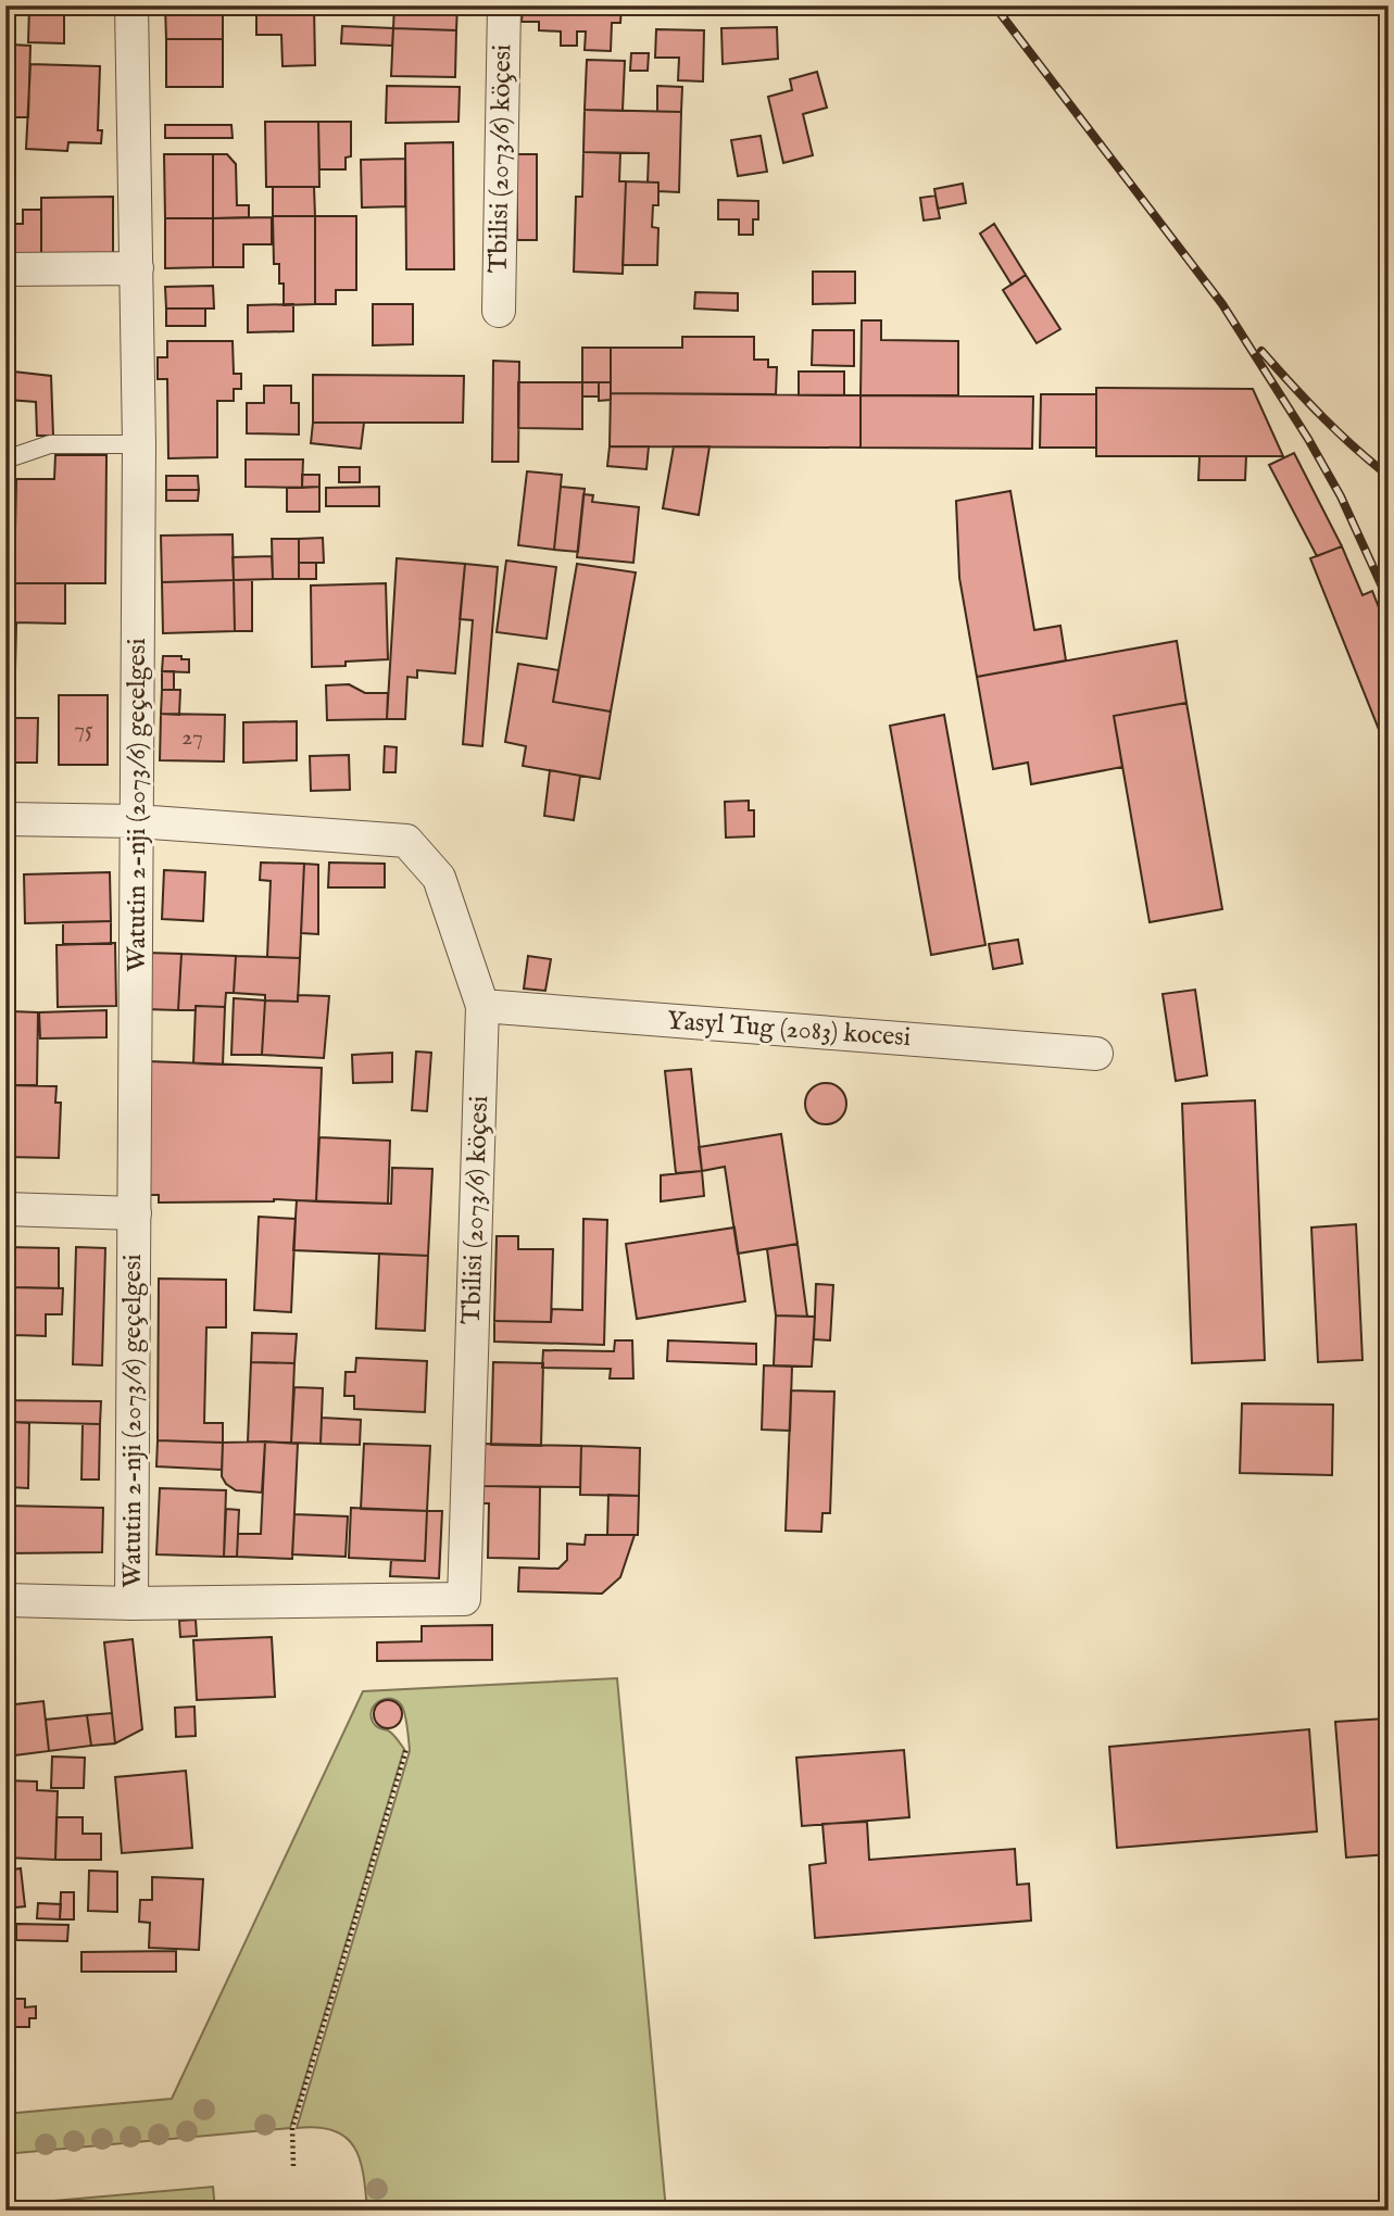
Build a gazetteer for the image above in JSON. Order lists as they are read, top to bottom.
{
  "streets": {
    "street": ["Tbilisi (2073/6) köçesi", "Watutin 2-nji (2073/6) geçelgesi", "Yasyl Tug (2083) kocesi"]
  },
  "crossings": [
    ["Tbilisi (2073/6) köçesi", "Watutin 2-nji (2073/6) geçelgesi"],
    ["Tbilisi (2073/6) köçesi", "Yasyl Tug (2083) kocesi"]
  ],
  "house_numbers": ["75", "27"]
}
